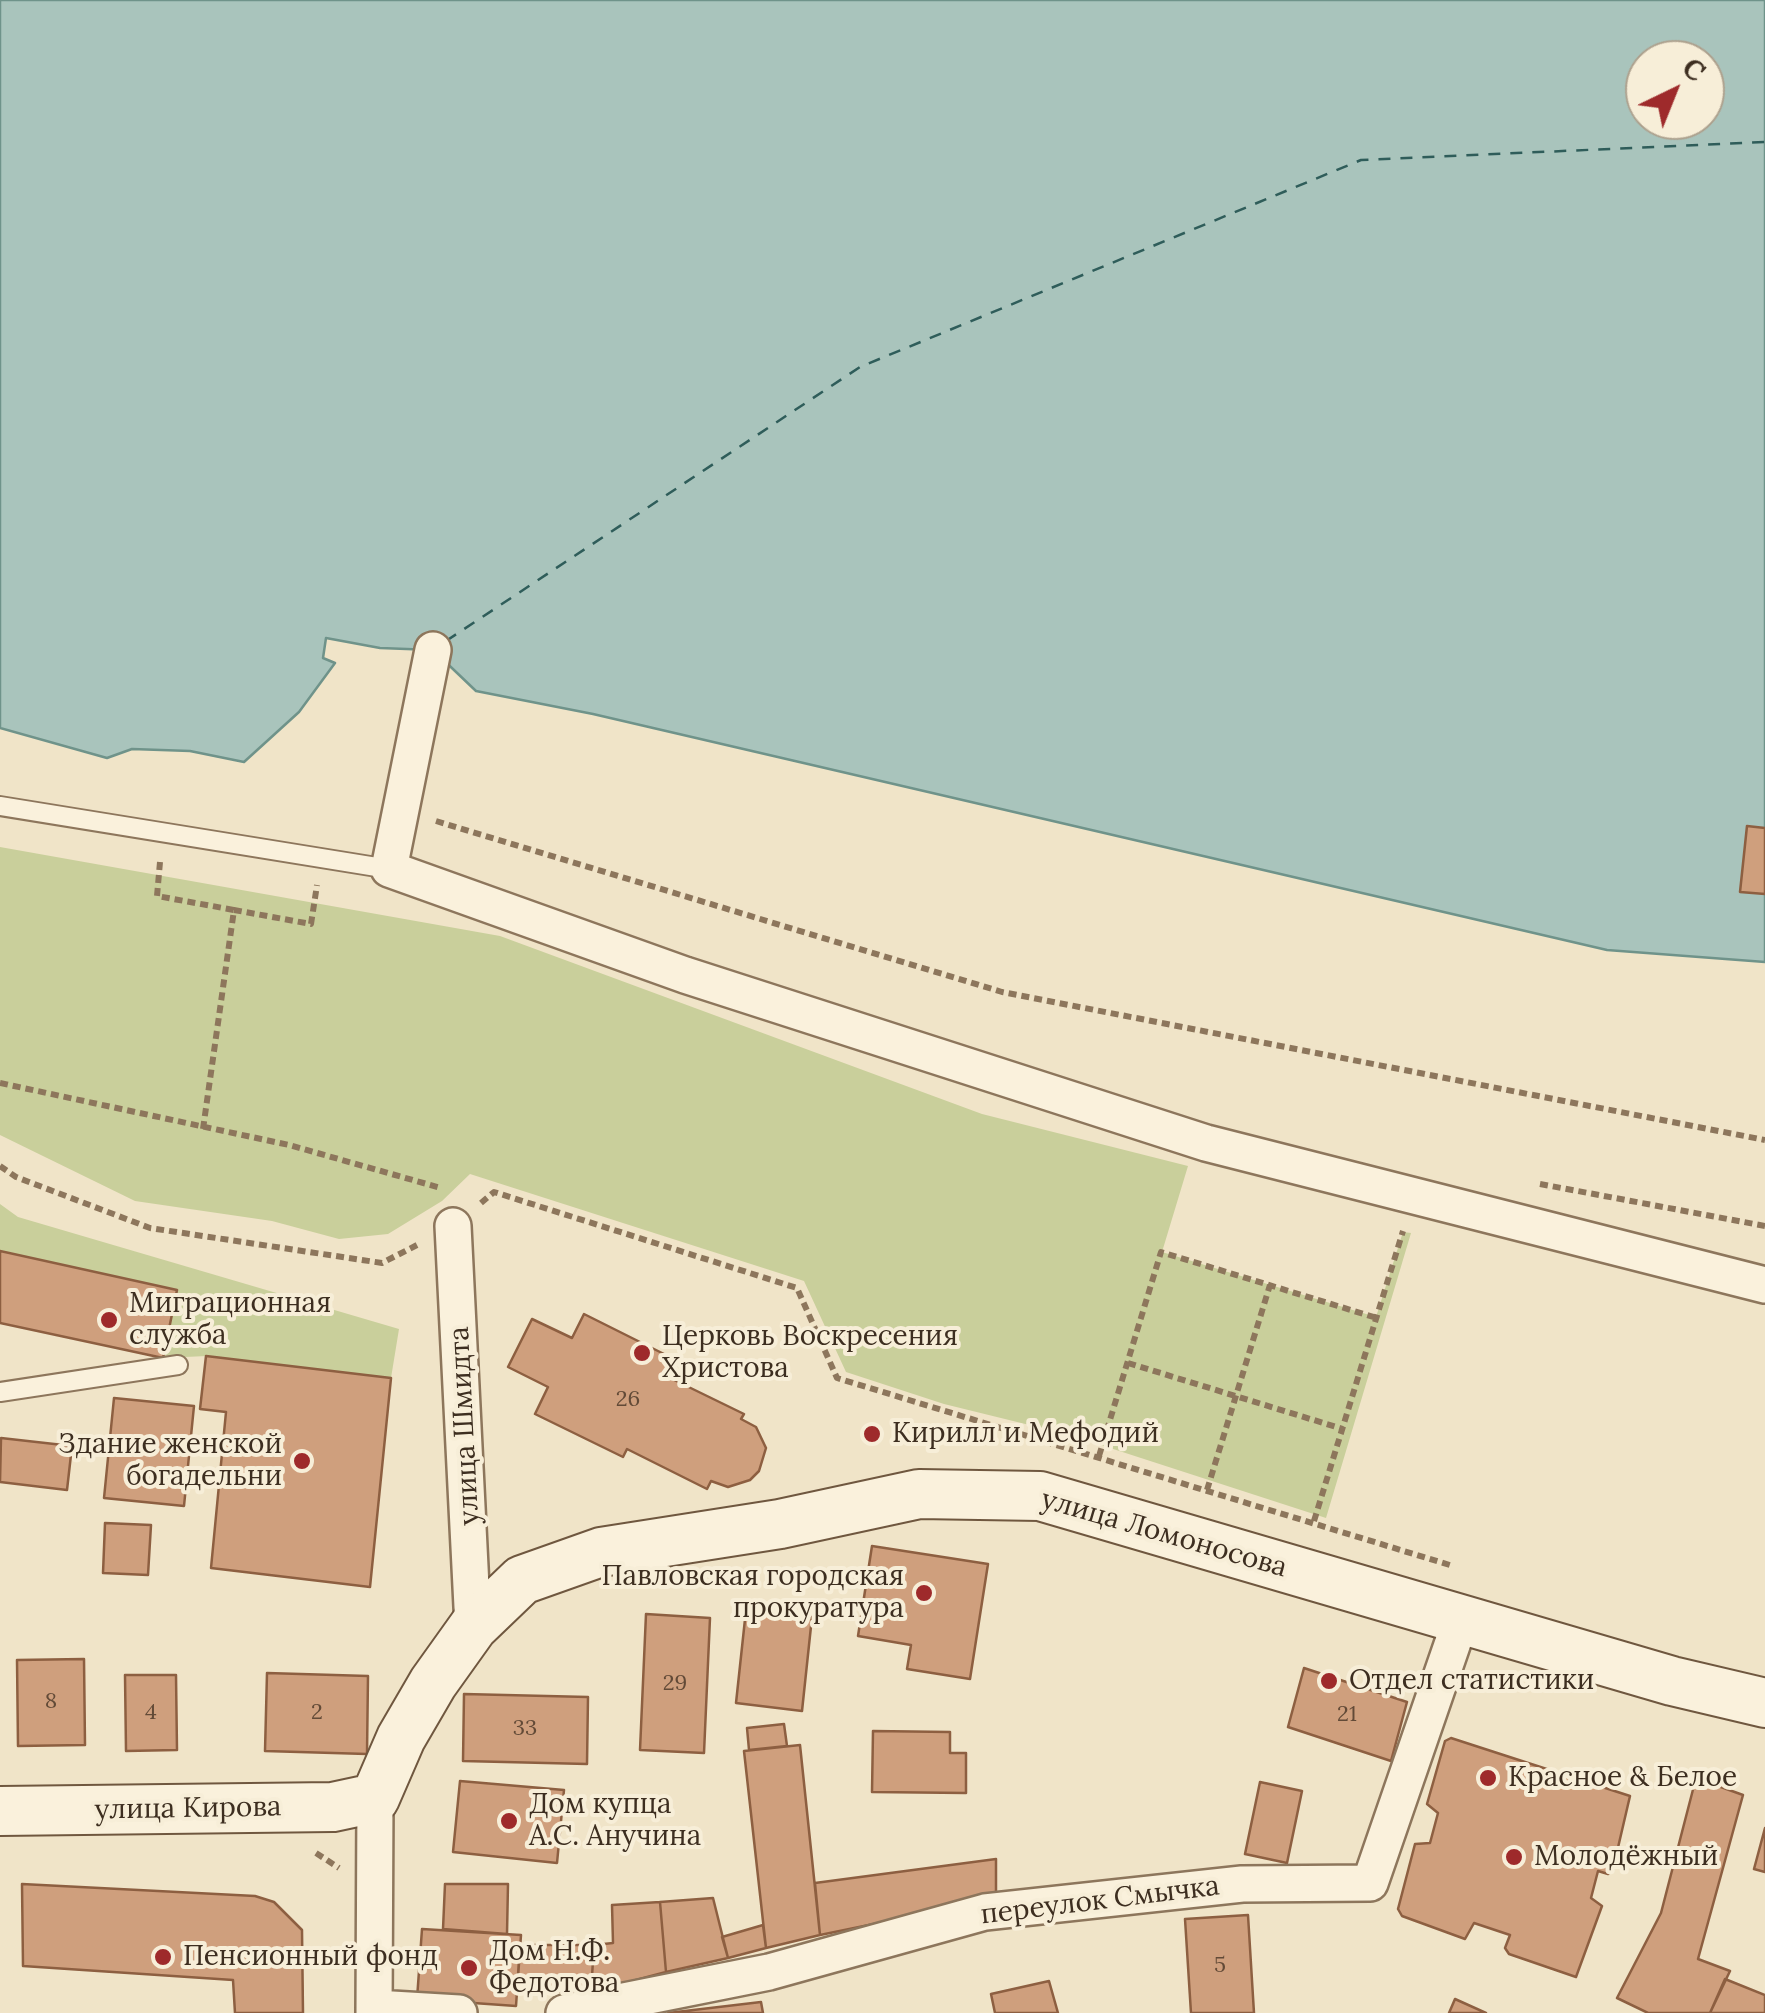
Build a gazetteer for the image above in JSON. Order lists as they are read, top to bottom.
{
  "streets": {
    "street": [
      "улица Шмидта",
      "улица Ломоносова",
      "улица Кирова",
      "переулок Смычка"
    ]
  },
  "crossings": [
    ["улица Шмидта", "улица Ломоносова"],
    ["улица Ломоносова", "улица Кирова"],
    ["улица Ломоносова", "переулок Смычка"]
  ],
  "places": [
    "Миграционная служба",
    "Церковь Воскресения Христова",
    "Кирилл и Мефодий",
    "Здание женской богадельни",
    "Павловская городская прокуратура",
    "Отдел статистики",
    "Красное & Белое",
    "Дом купца А.С. Анучина",
    "Молодёжный",
    "Пенсионный фонд",
    "Дом Н.Ф. Федотова"
  ],
  "house_numbers": [
    "26",
    "29",
    "8",
    "4",
    "2",
    "21",
    "33",
    "5"
  ],
  "north": "top right"
}
